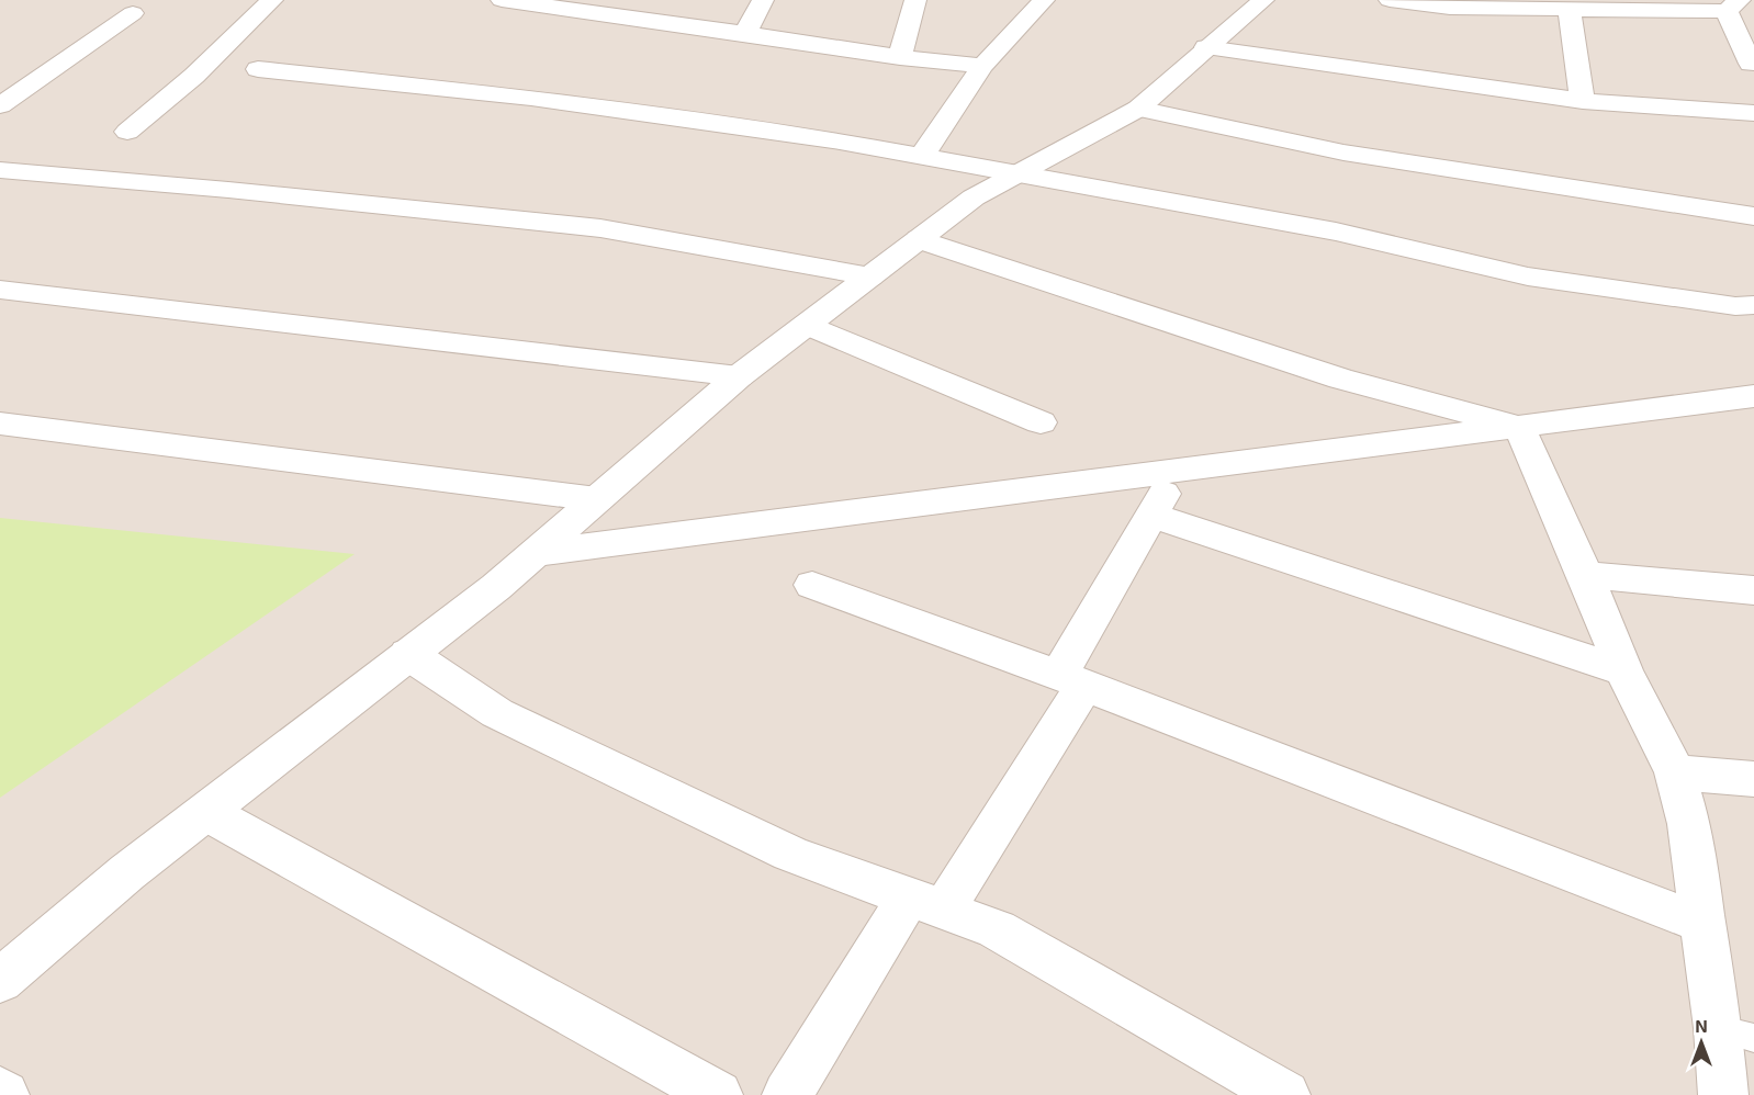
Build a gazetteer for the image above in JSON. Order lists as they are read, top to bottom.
{
  "north": "top"
}
